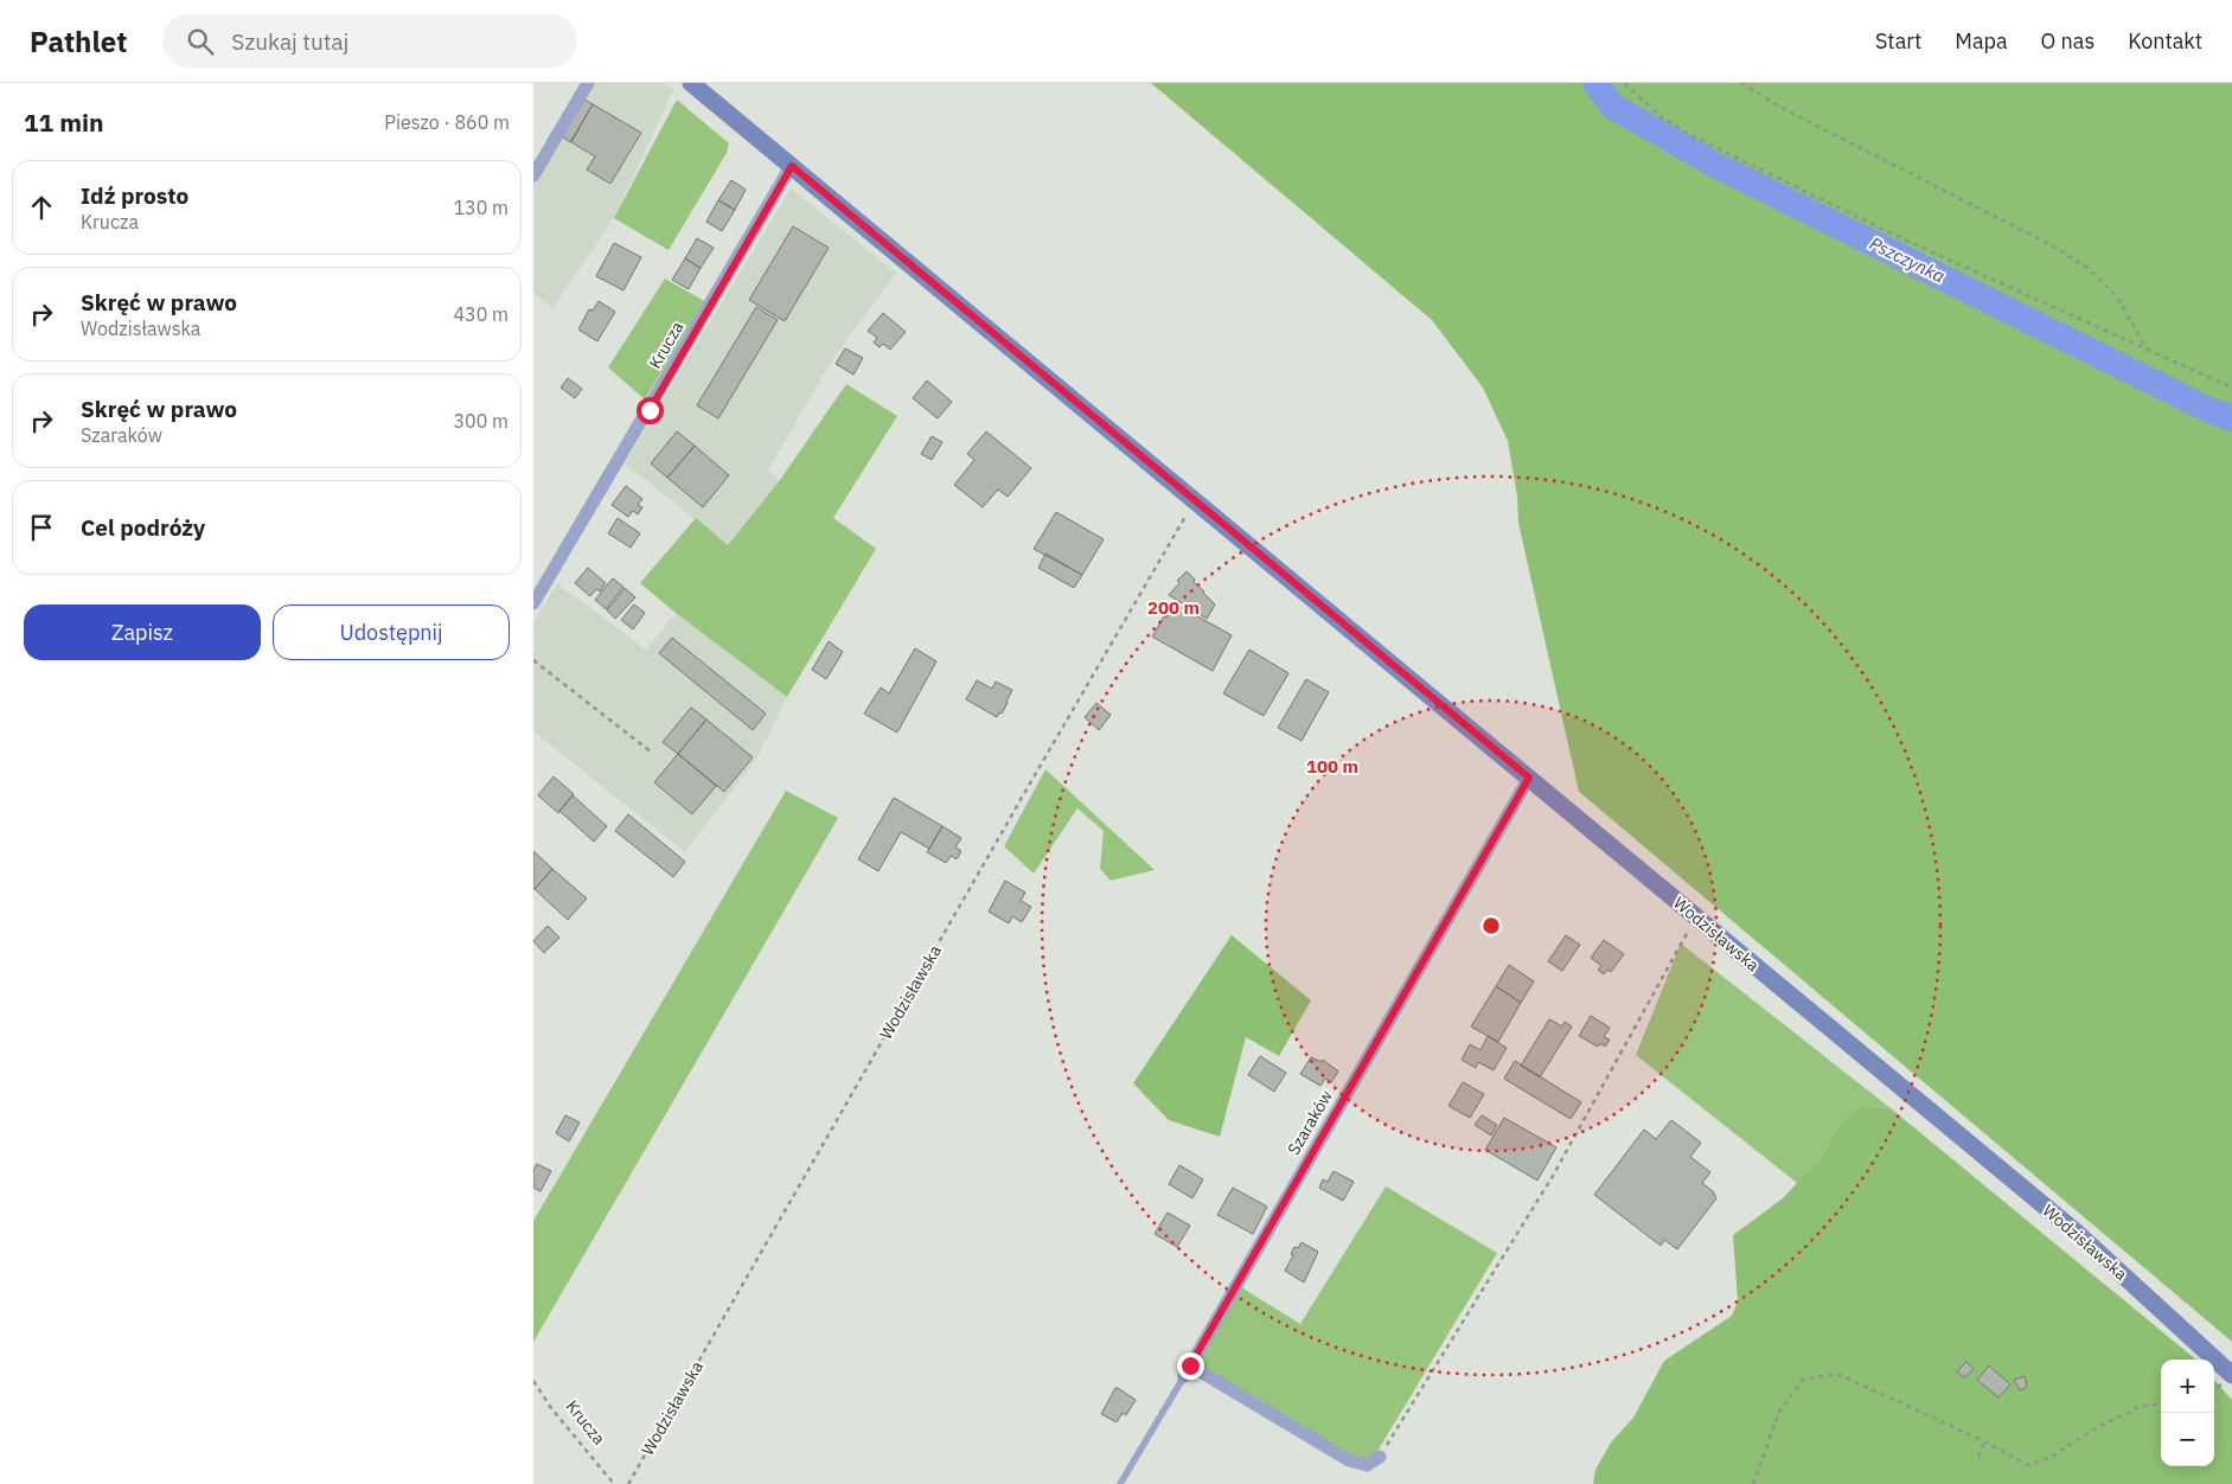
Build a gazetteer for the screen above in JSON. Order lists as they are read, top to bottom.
{
  "streets": {
    "main road": ["Wodzisławska"],
    "street": ["Krucza", "Szaraków"]
  },
  "crossings": [
    ["Krucza", "Wodzisławska"],
    ["Wodzisławska", "Szaraków"]
  ],
  "water": ["Pszczynka"],
  "page": {
    "header": "Pathlet",
    "search": "Szukaj tutaj",
    "nav": [
      "Start",
      "Mapa",
      "O nas",
      "Kontakt"
    ],
    "heading": ["11 min", "Pieszo · 860 m"],
    "list": [
      ["Idź prosto", "Krucza", "130 m"],
      ["Skręć w prawo", "Wodzisławska", "430 m"],
      ["Skręć w prawo", "Szaraków", "300 m"],
      "Cel podróży"
    ],
    "buttons": ["Zapisz", "Udostępnij"],
    "map_buttons": ["+", "−"]
  },
  "rings": ["200 m", "100 m"]
}
